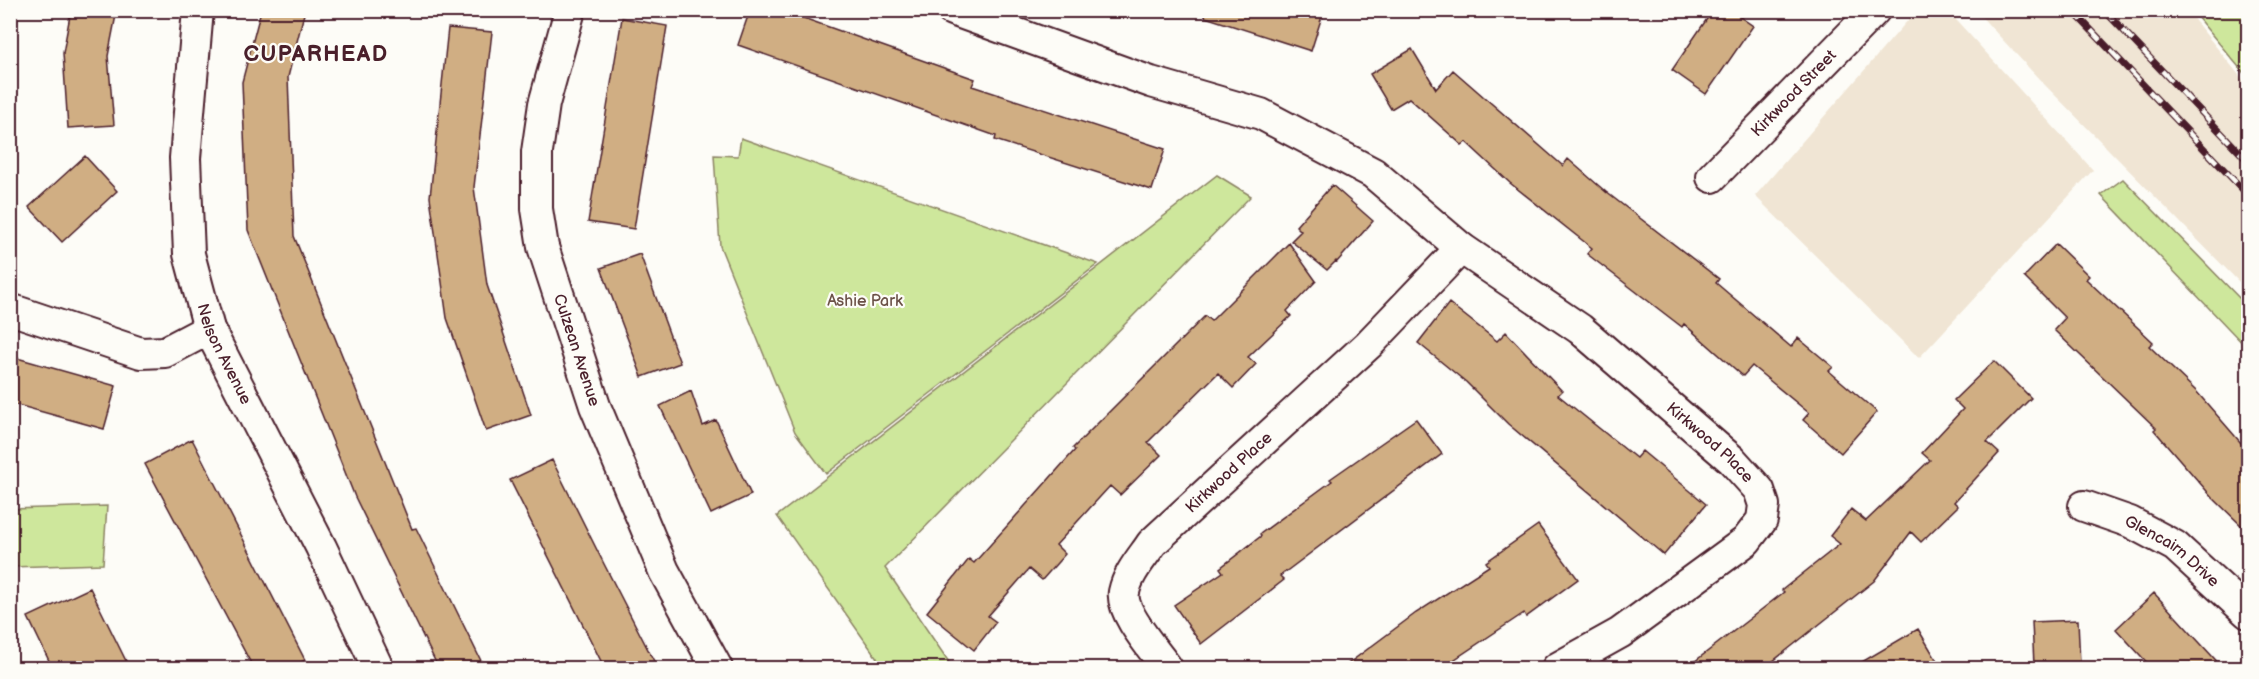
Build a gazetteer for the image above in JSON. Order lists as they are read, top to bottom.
{
  "streets": {
    "street": [
      "Kirkwood Street",
      "Culzean Avenue",
      "Nelson Avenue",
      "Kirkwood Place",
      "Glencairn Drive"
    ]
  },
  "districts": ["CUPARHEAD"],
  "parks": ["Ashie Park"]
}
